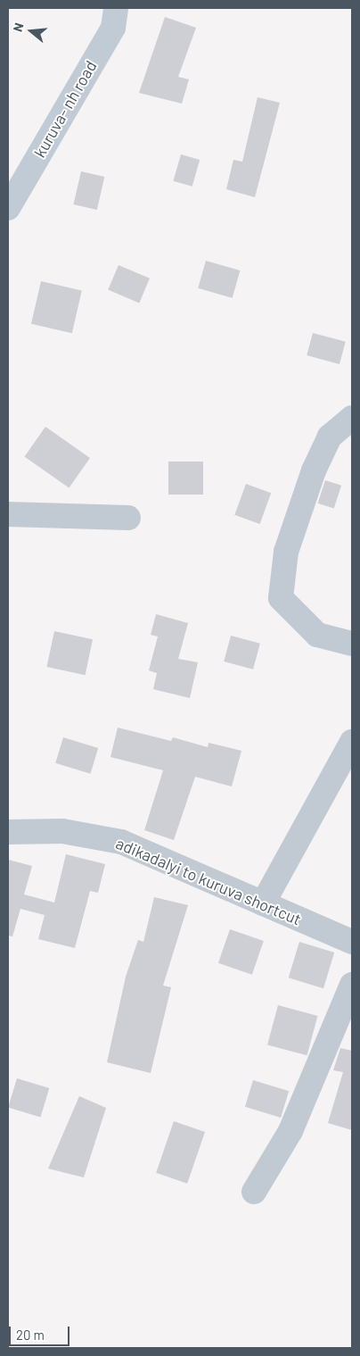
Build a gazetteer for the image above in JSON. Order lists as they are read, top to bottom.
{
  "streets": {
    "main road": ["kuruva- nh road"],
    "street": ["adikadalyi to kuruva shortcut"]
  },
  "scale_bar": "20 m",
  "north": "left"
}
